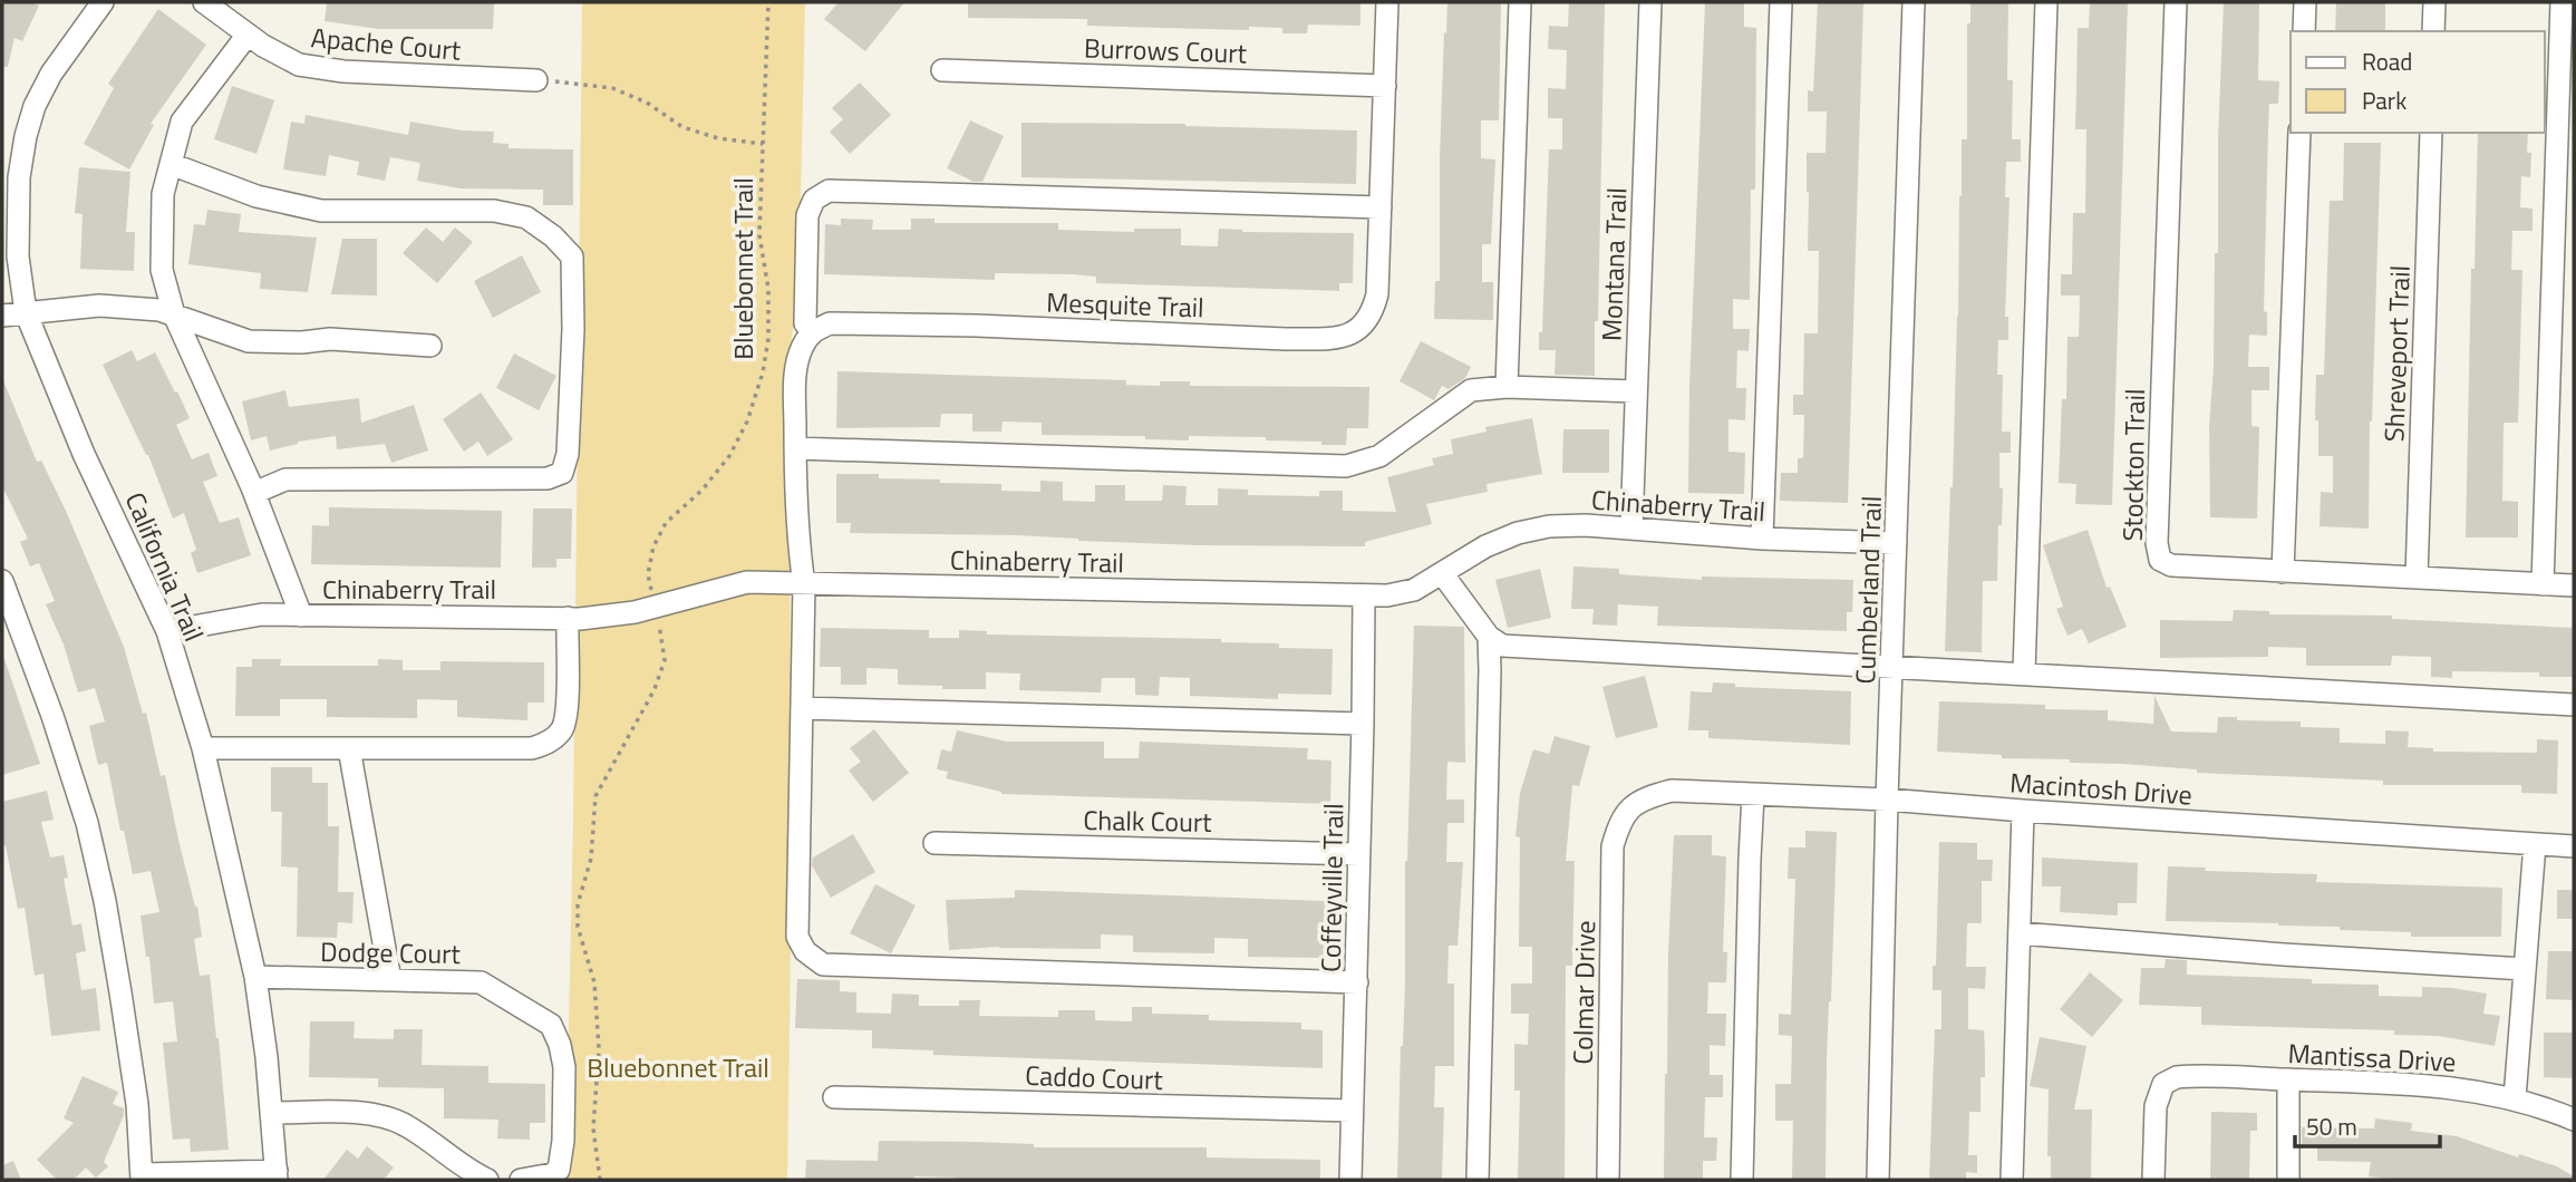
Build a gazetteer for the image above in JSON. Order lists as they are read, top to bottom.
{
  "streets": {
    "street": [
      "Apache Court",
      "Burrows Court",
      "Montana Trail",
      "Mesquite Trail",
      "Shreveport Trail",
      "Stockton Trail",
      "Chinaberry Trail",
      "California Trail",
      "Cumberland Trail",
      "Macintosh Drive",
      "Chalk Court",
      "Coffeyville Trail",
      "Dodge Court",
      "Colmar Drive",
      "Mantissa Drive",
      "Caddo Court"
    ],
    "path": ["Bluebonnet Trail"]
  },
  "crossings": [
    ["Burrows Court", "Mesquite Trail"],
    ["Montana Trail", "Chinaberry Trail"],
    ["Shreveport Trail", "Stockton Trail"],
    ["Chinaberry Trail", "California Trail"],
    ["Chinaberry Trail", "Cumberland Trail"],
    ["Chinaberry Trail", "Coffeyville Trail"],
    ["California Trail", "Dodge Court"],
    ["Cumberland Trail", "Macintosh Drive"],
    ["Macintosh Drive", "Colmar Drive"],
    ["Chalk Court", "Coffeyville Trail"],
    ["Coffeyville Trail", "Caddo Court"]
  ],
  "parks": ["Bluebonnet Trail"],
  "legend": ["Road", "Park"],
  "scale_bar": "50 m"
}
